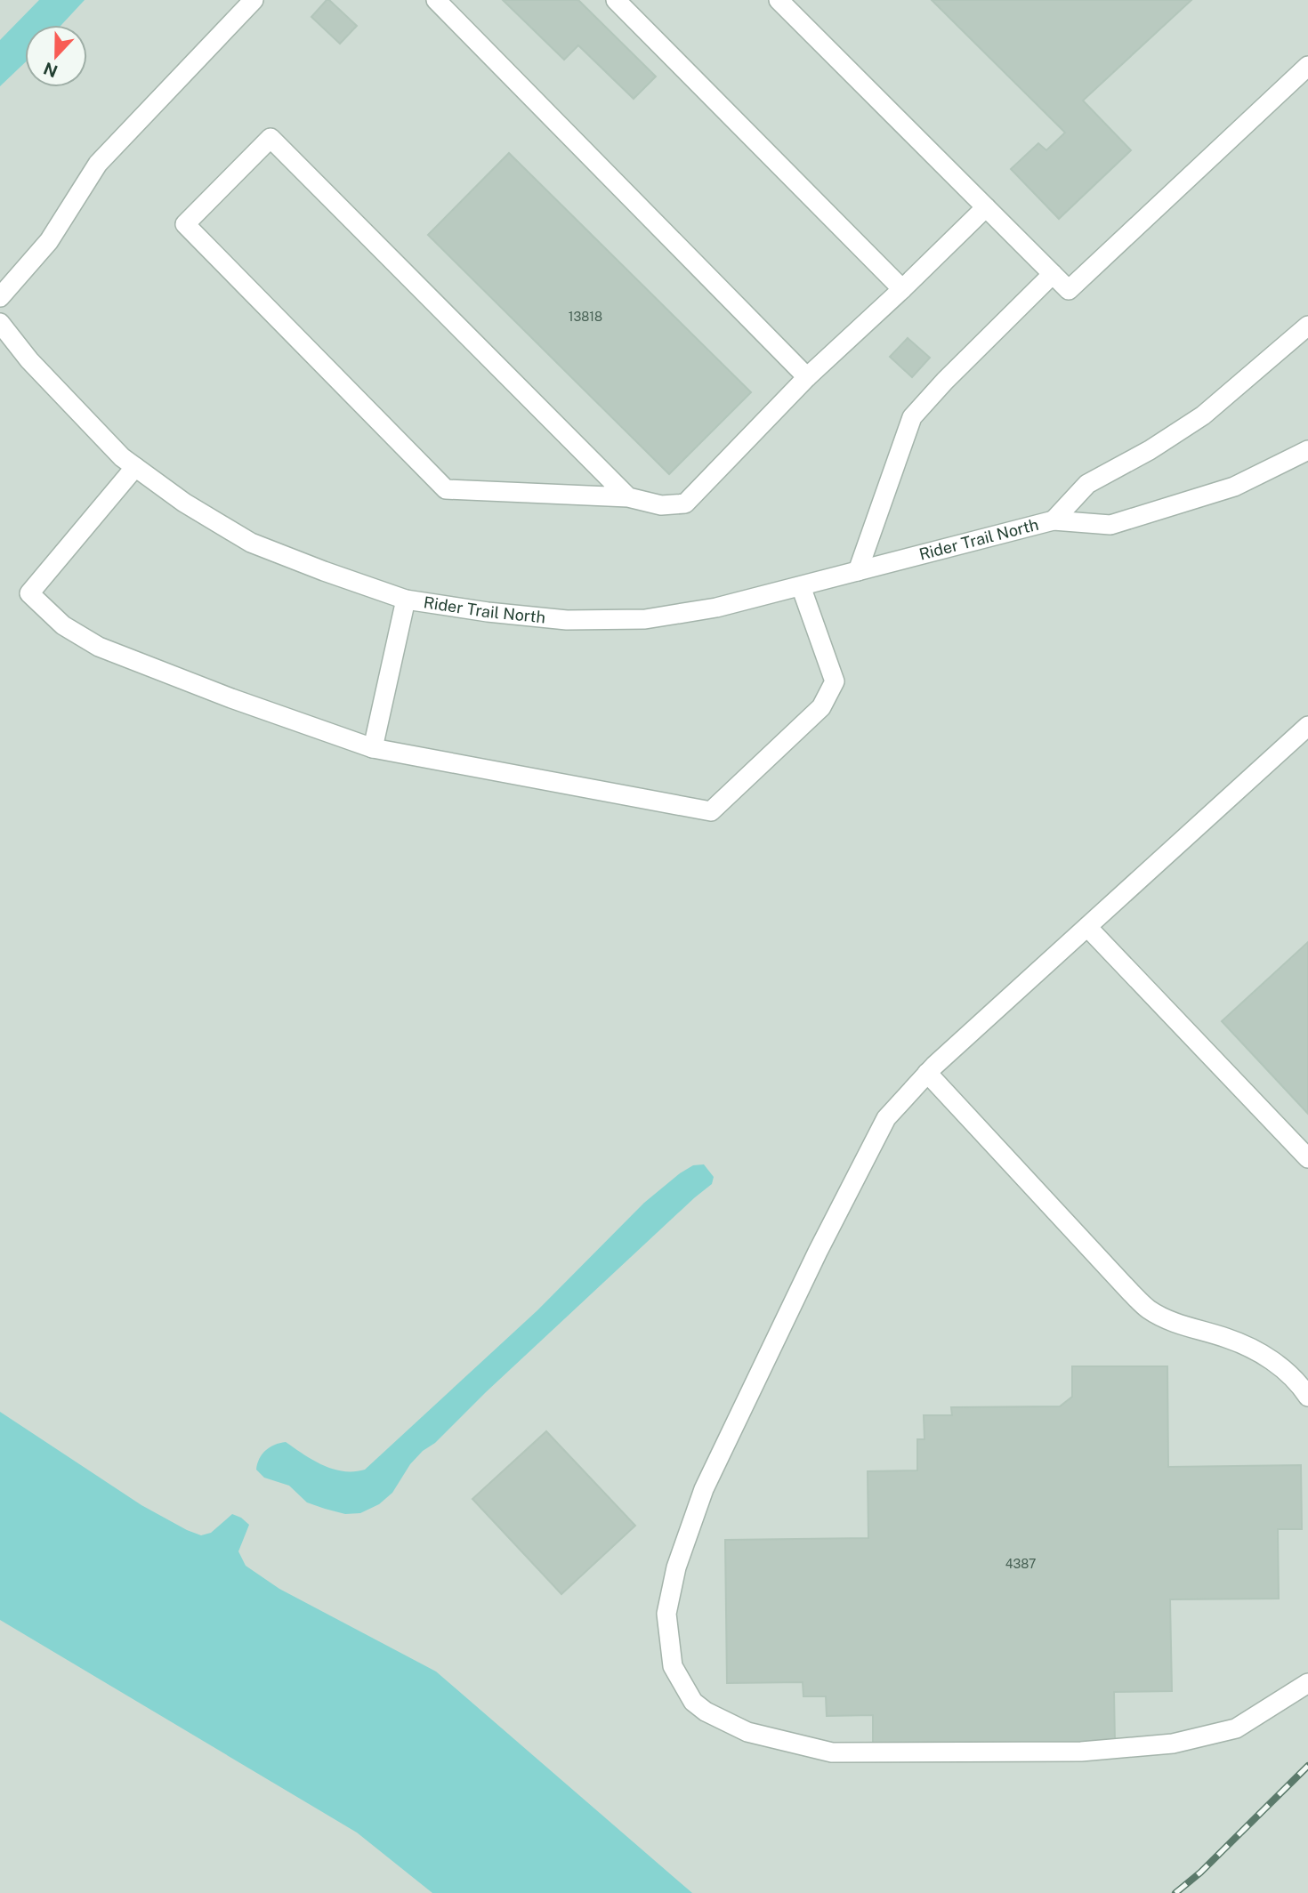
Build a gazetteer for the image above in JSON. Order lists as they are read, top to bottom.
{
  "streets": {
    "street": ["Rider Trail North"]
  },
  "house_numbers": ["13818", "4387"],
  "north": "bottom"
}
